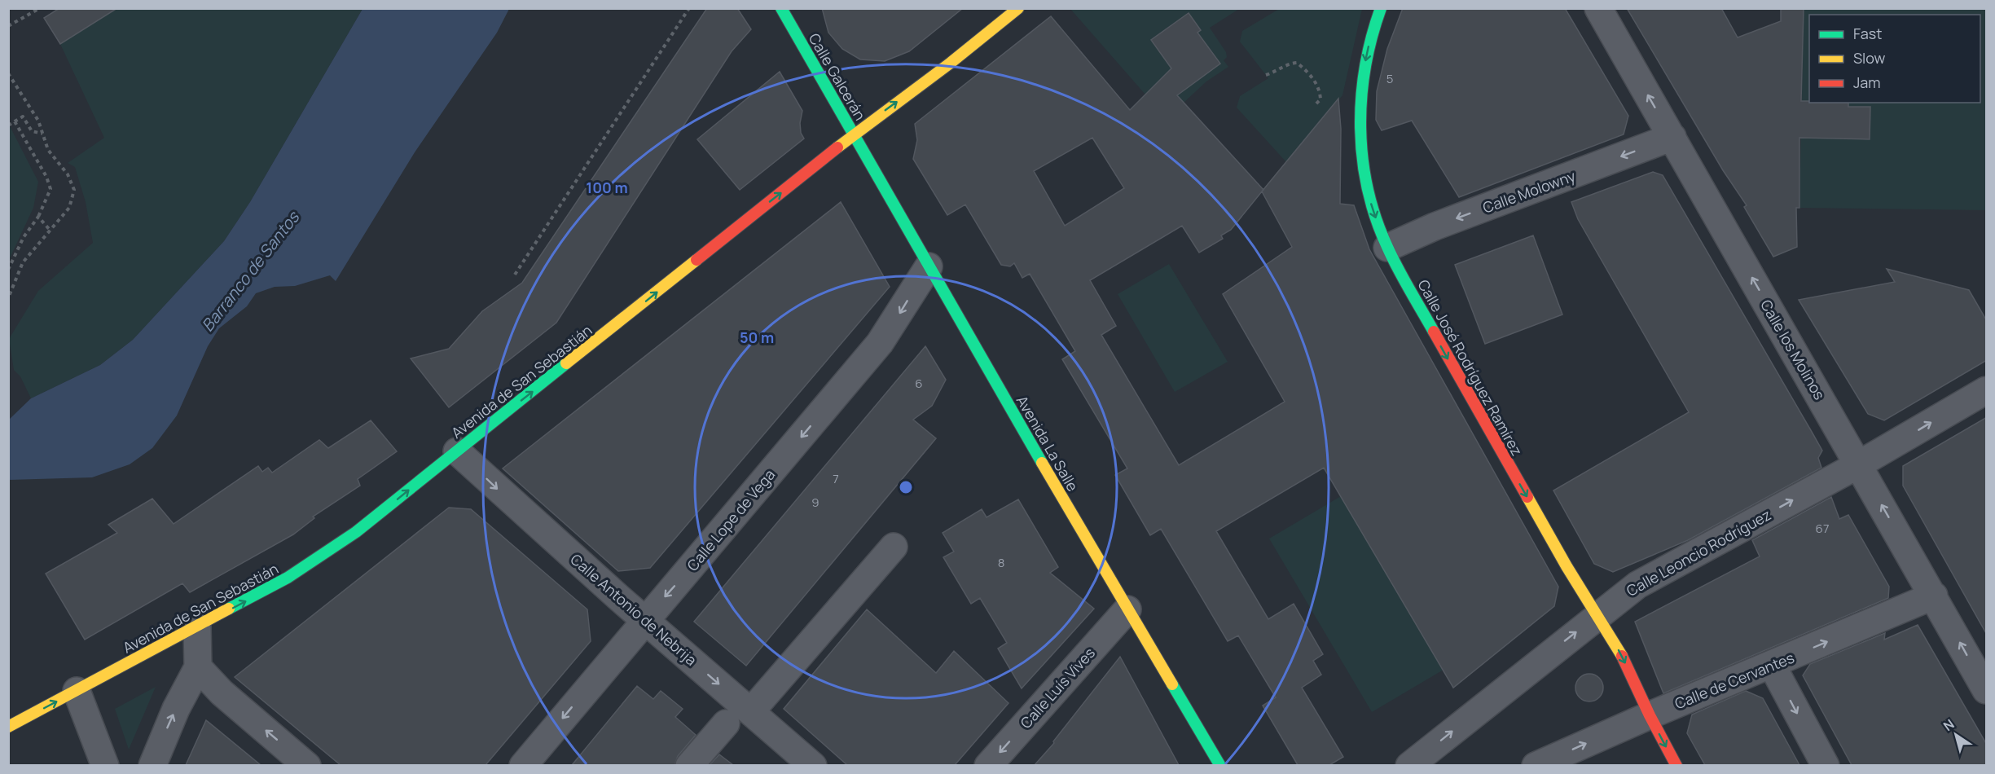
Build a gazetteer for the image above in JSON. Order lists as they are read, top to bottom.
{
  "streets": {
    "street": [
      "Calle Galcerán",
      "Calle Molowny",
      "Calle los Molinos",
      "Calle José Rodríguez Ramírez",
      "Avenida de San Sebastián",
      "Avenida La Salle",
      "Calle Lope de Vega",
      "Calle Leoncio Rodríguez",
      "Calle Antonio de Nebrija",
      "Calle de Cervantes",
      "Calle Luís Vives"
    ]
  },
  "crossings": [
    ["Calle Galcerán", "Avenida de San Sebastián"],
    ["Calle Galcerán", "Avenida La Salle"],
    ["Calle Molowny", "Calle los Molinos"],
    ["Calle Molowny", "Calle José Rodríguez Ramírez"],
    ["Calle los Molinos", "Calle Leoncio Rodríguez"],
    ["Calle los Molinos", "Calle de Cervantes"],
    ["Calle José Rodríguez Ramírez", "Calle Leoncio Rodríguez"],
    ["Calle José Rodríguez Ramírez", "Calle de Cervantes"],
    ["Avenida de San Sebastián", "Avenida La Salle"],
    ["Avenida de San Sebastián", "Calle Antonio de Nebrija"],
    ["Avenida La Salle", "Calle Lope de Vega"],
    ["Avenida La Salle", "Calle Luís Vives"],
    ["Calle Lope de Vega", "Calle Antonio de Nebrija"]
  ],
  "one_way": [
    "Calle Molowny",
    "Calle los Molinos",
    "Calle José Rodríguez Ramírez",
    "Avenida de San Sebastián",
    "Calle Leoncio Rodríguez",
    "Calle Antonio de Nebrija",
    "Calle de Cervantes"
  ],
  "water": ["Barranco de Santos"],
  "house_numbers": [
    "5",
    "6",
    "7",
    "9",
    "67",
    "8"
  ],
  "legend": ["Fast", "Slow", "Jam"],
  "north": "top left",
  "rings": ["100 m", "50 m"]
}
